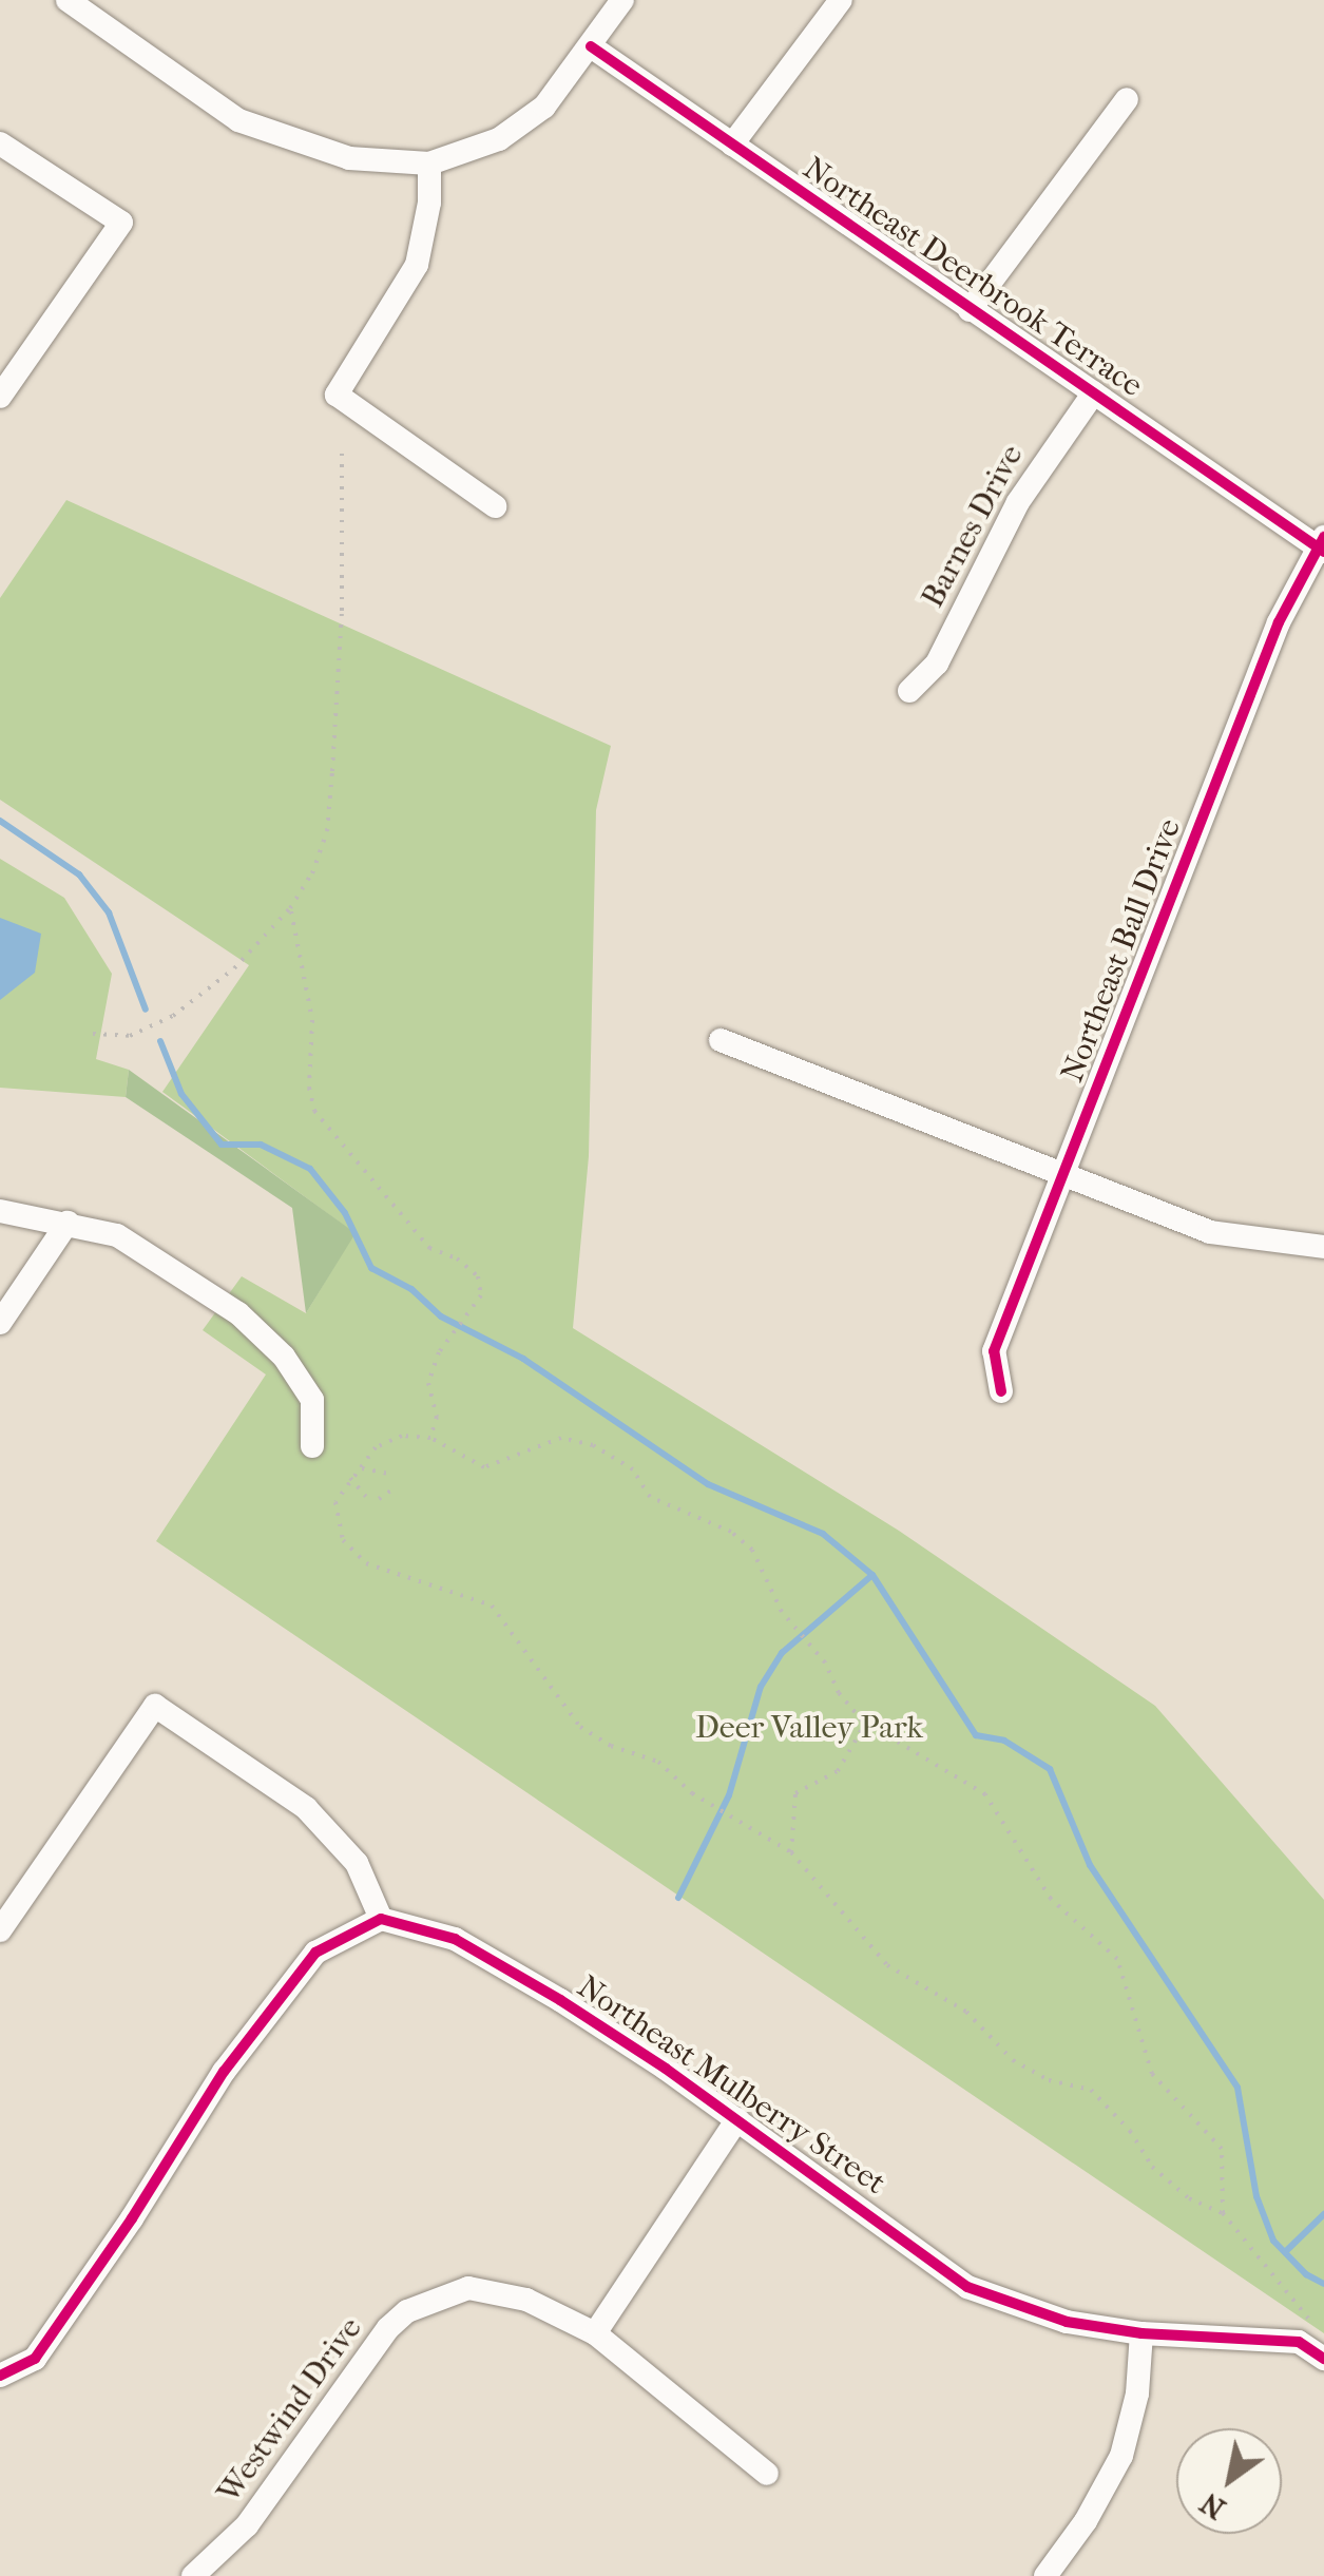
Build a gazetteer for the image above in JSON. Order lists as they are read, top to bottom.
{
  "streets": {
    "street": [
      "Northeast Deerbrook Terrace",
      "Barnes Drive",
      "Northeast Ball Drive",
      "Northeast Mulberry Street",
      "Westwind Drive"
    ]
  },
  "crossings": [
    ["Northeast Deerbrook Terrace", "Barnes Drive"],
    ["Northeast Deerbrook Terrace", "Northeast Ball Drive"]
  ],
  "parks": ["Deer Valley Park"],
  "north": "bottom left"
}
